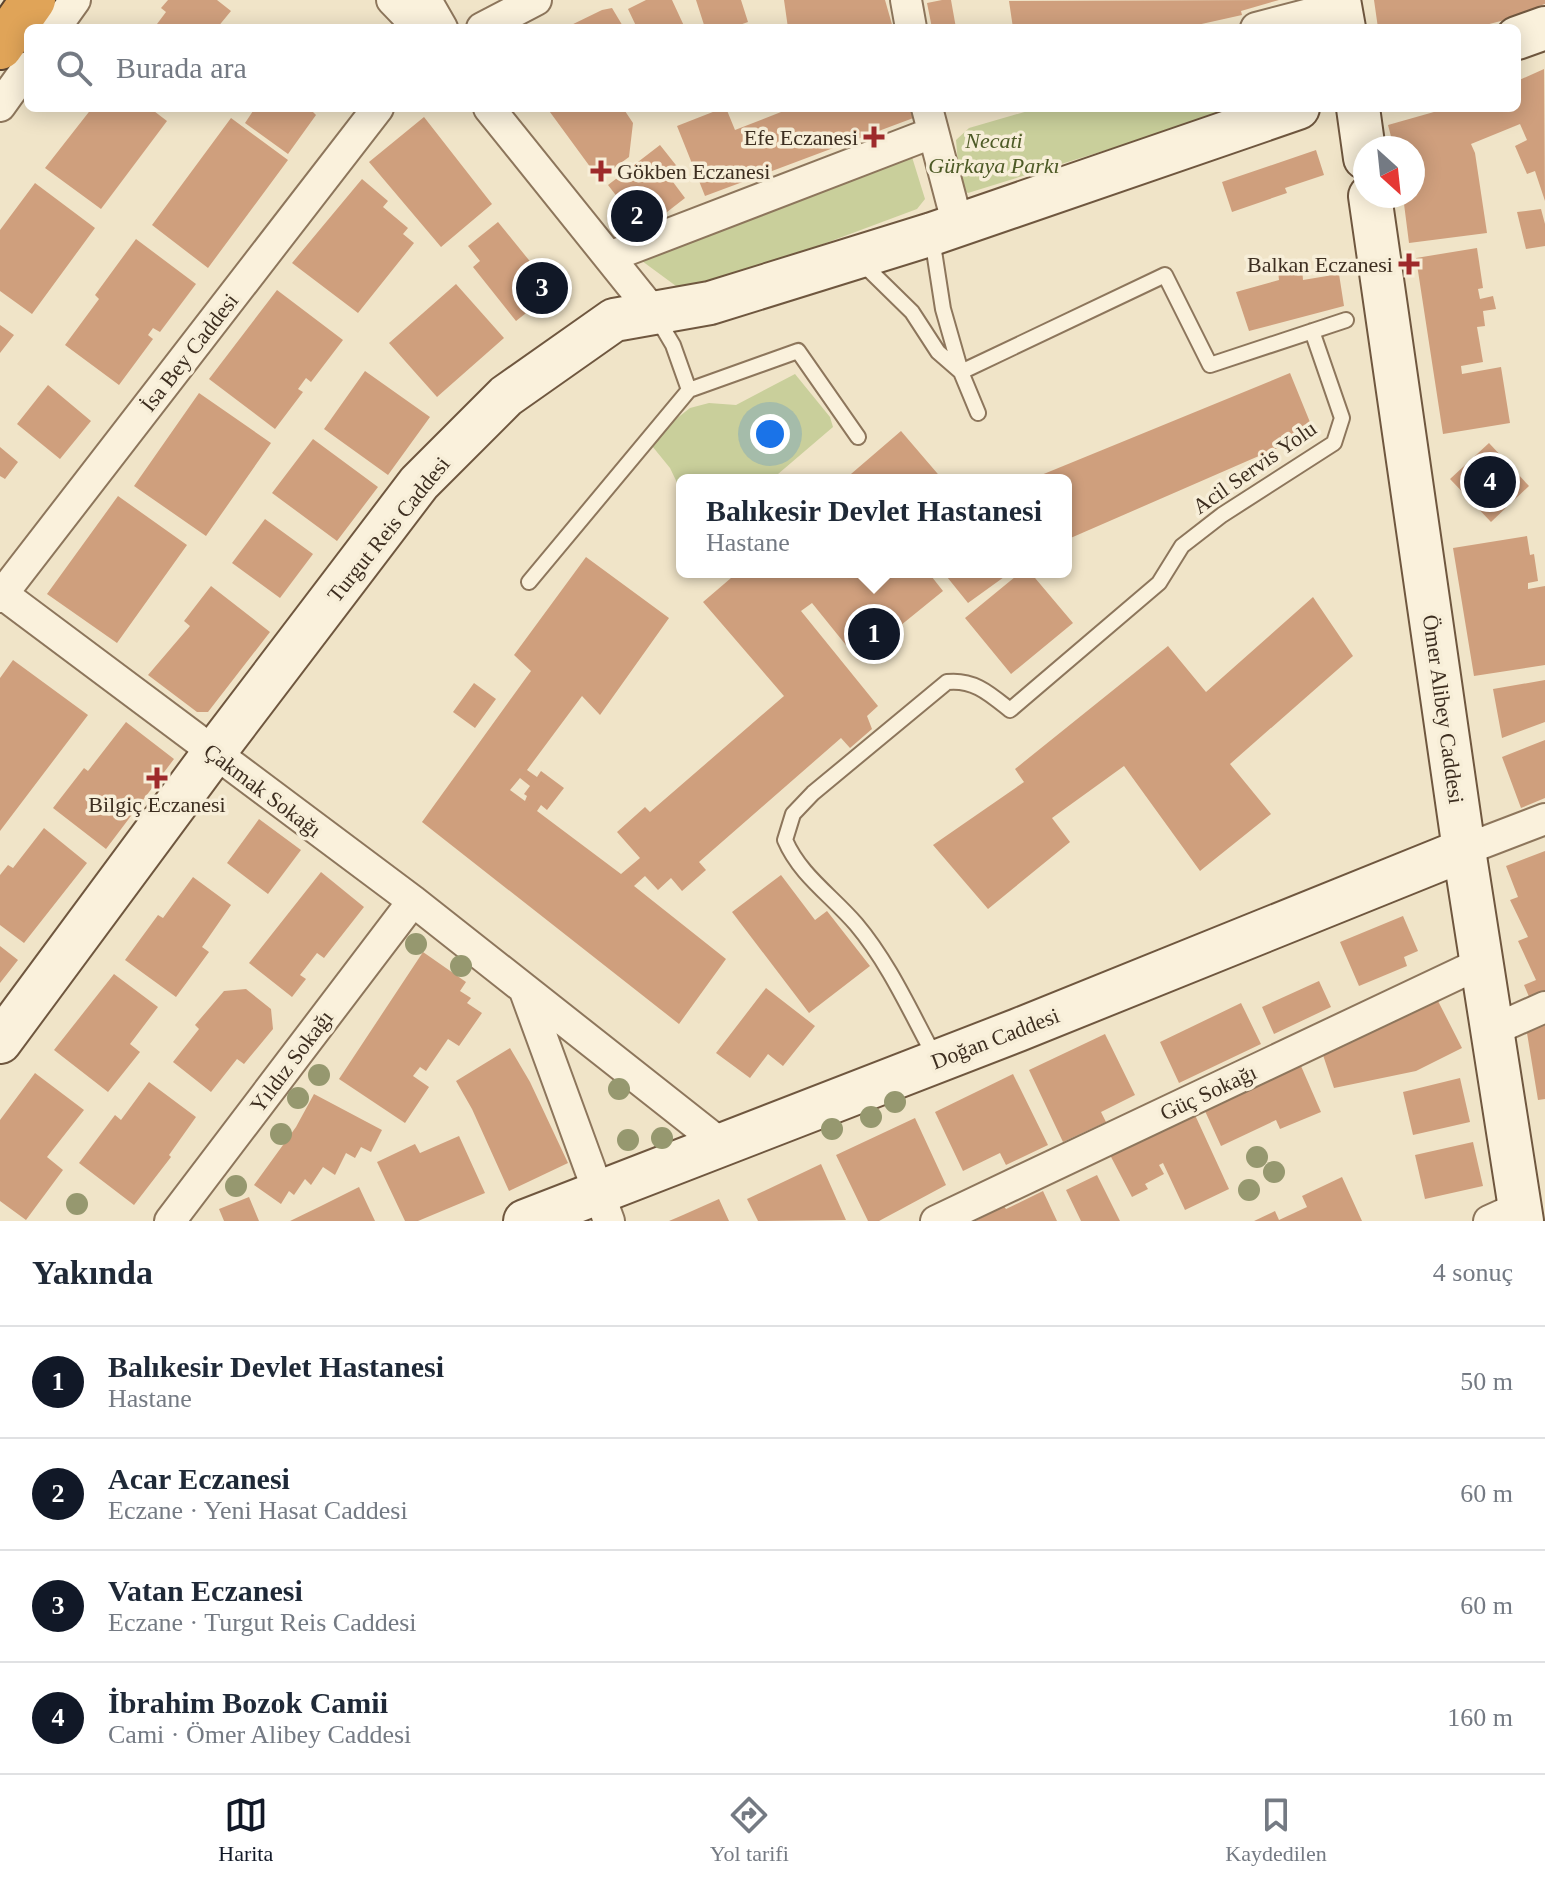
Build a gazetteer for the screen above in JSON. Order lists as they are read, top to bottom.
{
  "streets": {
    "street": [
      "İsa Bey Caddesi",
      "Turgut Reis Caddesi",
      "Ömer Alibey Caddesi",
      "Çakmak Sokağı",
      "Doğan Caddesi",
      "Yıldız Sokağı",
      "Güç Sokağı"
    ],
    "lane": ["Acil Servis Yolu"]
  },
  "crossings": [
    ["İsa Bey Caddesi", "Çakmak Sokağı"],
    ["Acil Servis Yolu", "Doğan Caddesi"],
    ["Turgut Reis Caddesi", "Çakmak Sokağı"],
    ["Ömer Alibey Caddesi", "Doğan Caddesi"],
    ["Ömer Alibey Caddesi", "Güç Sokağı"],
    ["Çakmak Sokağı", "Doğan Caddesi"],
    ["Çakmak Sokağı", "Yıldız Sokağı"]
  ],
  "parks": ["Necati Gürkaya Parkı"],
  "places": {
    "health": [
      "Efe Eczanesi",
      "Gökben Eczanesi",
      "Balkan Eczanesi",
      "Bilgiç Eczanesi"
    ]
  },
  "north": "bottom right",
  "page": {
    "search": "Burada ara",
    "pins": [
      "2",
      "3",
      "4",
      "1"
    ],
    "popup": ["Balıkesir Devlet Hastanesi", "Hastane"],
    "heading": ["Yakında", "4 sonuç"],
    "list": [
      {
        "mark": "1",
        "name": "Balıkesir Devlet Hastanesi",
        "note": "Hastane",
        "value": "50 m"
      },
      {
        "mark": "2",
        "name": "Acar Eczanesi",
        "note": "Eczane · Yeni Hasat Caddesi",
        "value": "60 m"
      },
      {
        "mark": "3",
        "name": "Vatan Eczanesi",
        "note": "Eczane · Turgut Reis Caddesi",
        "value": "60 m"
      },
      {
        "mark": "4",
        "name": "İbrahim Bozok Camii",
        "note": "Cami · Ömer Alibey Caddesi",
        "value": "160 m"
      }
    ],
    "nav": ["Harita", "Yol tarifi", "Kaydedilen"]
  }
}
